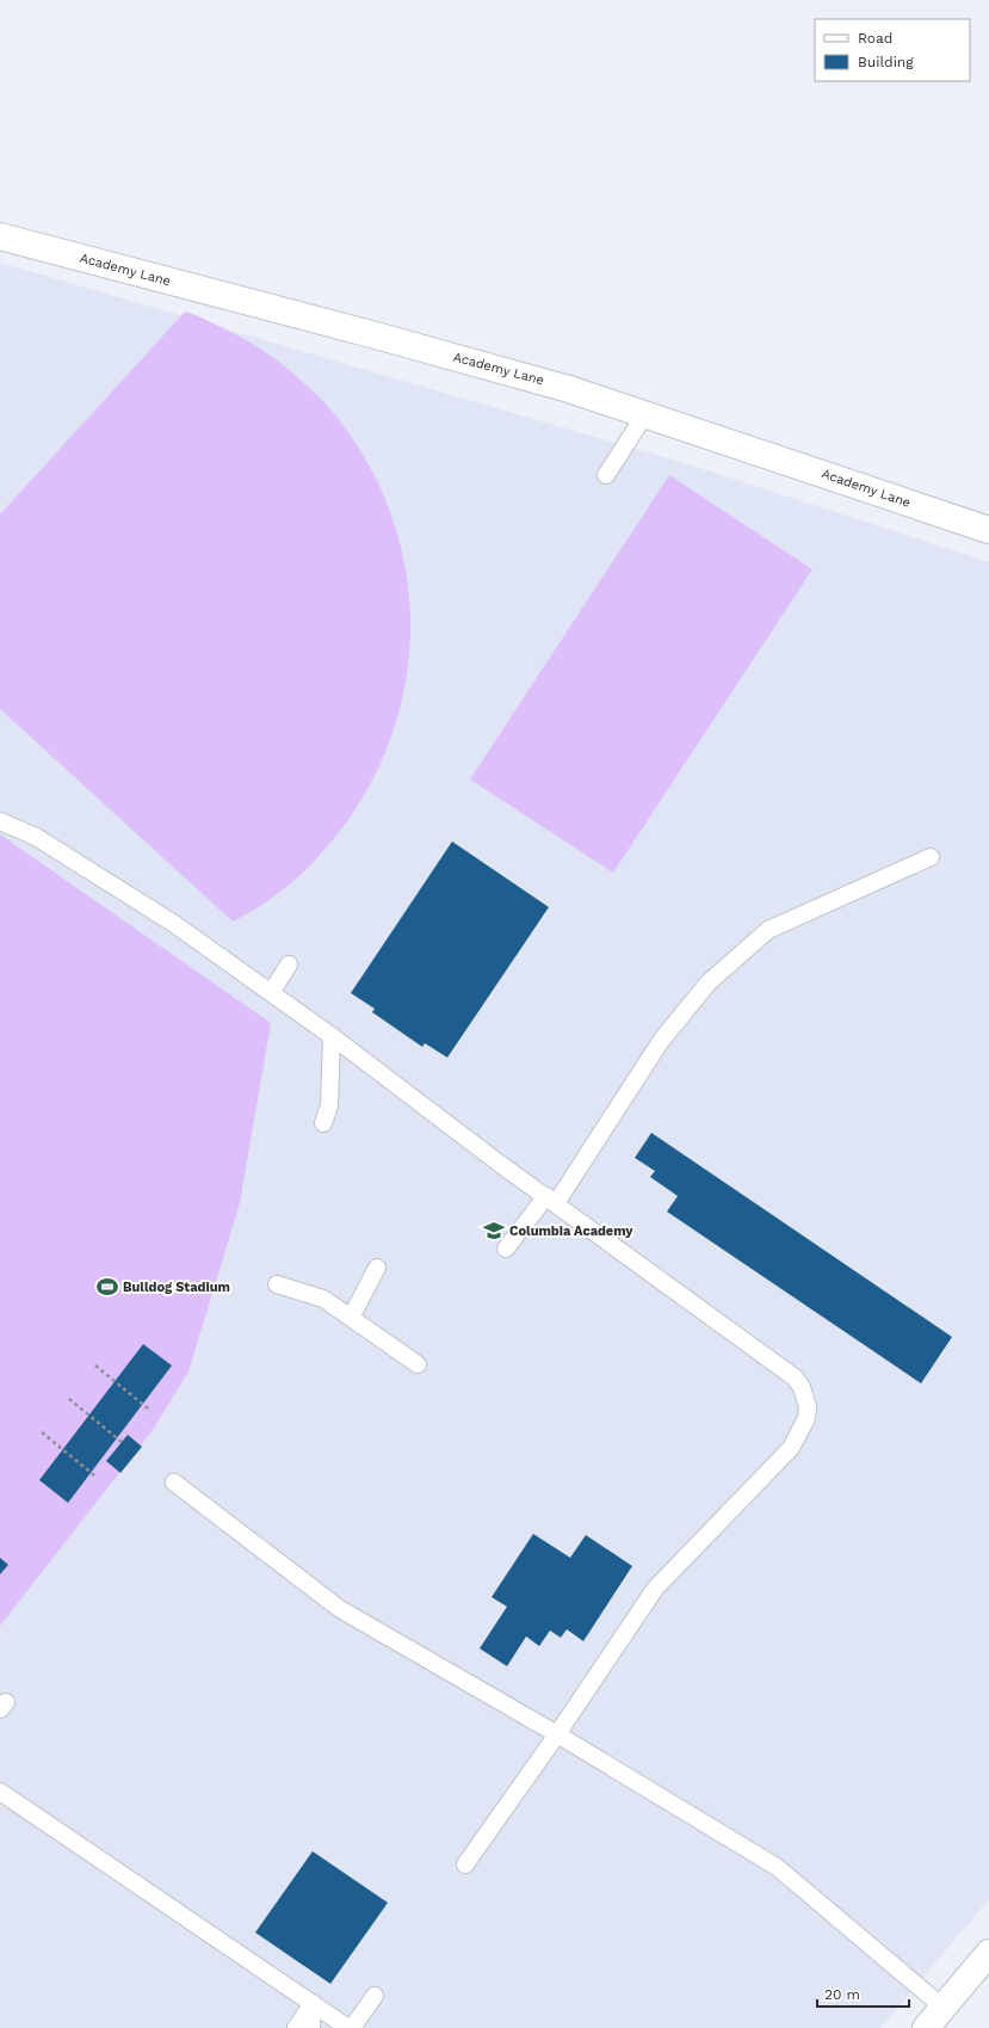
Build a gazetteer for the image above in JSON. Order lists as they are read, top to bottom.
{
  "streets": {
    "street": ["Academy Lane"]
  },
  "places": {
    "school or university": ["Columbia Academy"],
    "sports": ["Bulldog Stadium"]
  },
  "legend": ["Road", "Building"],
  "scale_bar": "20 m"
}
